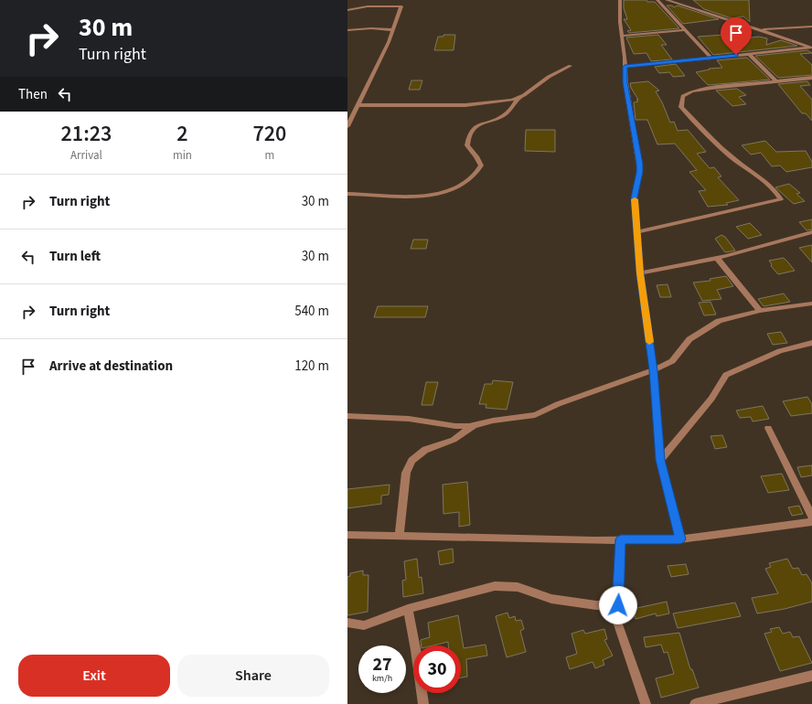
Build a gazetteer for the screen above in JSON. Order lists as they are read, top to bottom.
{
  "page": {
    "turn": ["30 m", "Turn right"],
    "then": "Then",
    "eta": [
      "21:23",
      "Arrival",
      "2",
      "min",
      "720",
      "m"
    ],
    "list": [
      {
        "name": "Turn right",
        "value": "30 m"
      },
      {
        "name": "Turn left",
        "value": "30 m"
      },
      {
        "name": "Turn right",
        "value": "540 m"
      },
      {
        "name": "Arrive at destination",
        "value": "120 m"
      }
    ],
    "speed": "27 km/h",
    "limit": "30",
    "buttons": ["Exit", "Share"]
  }
}
